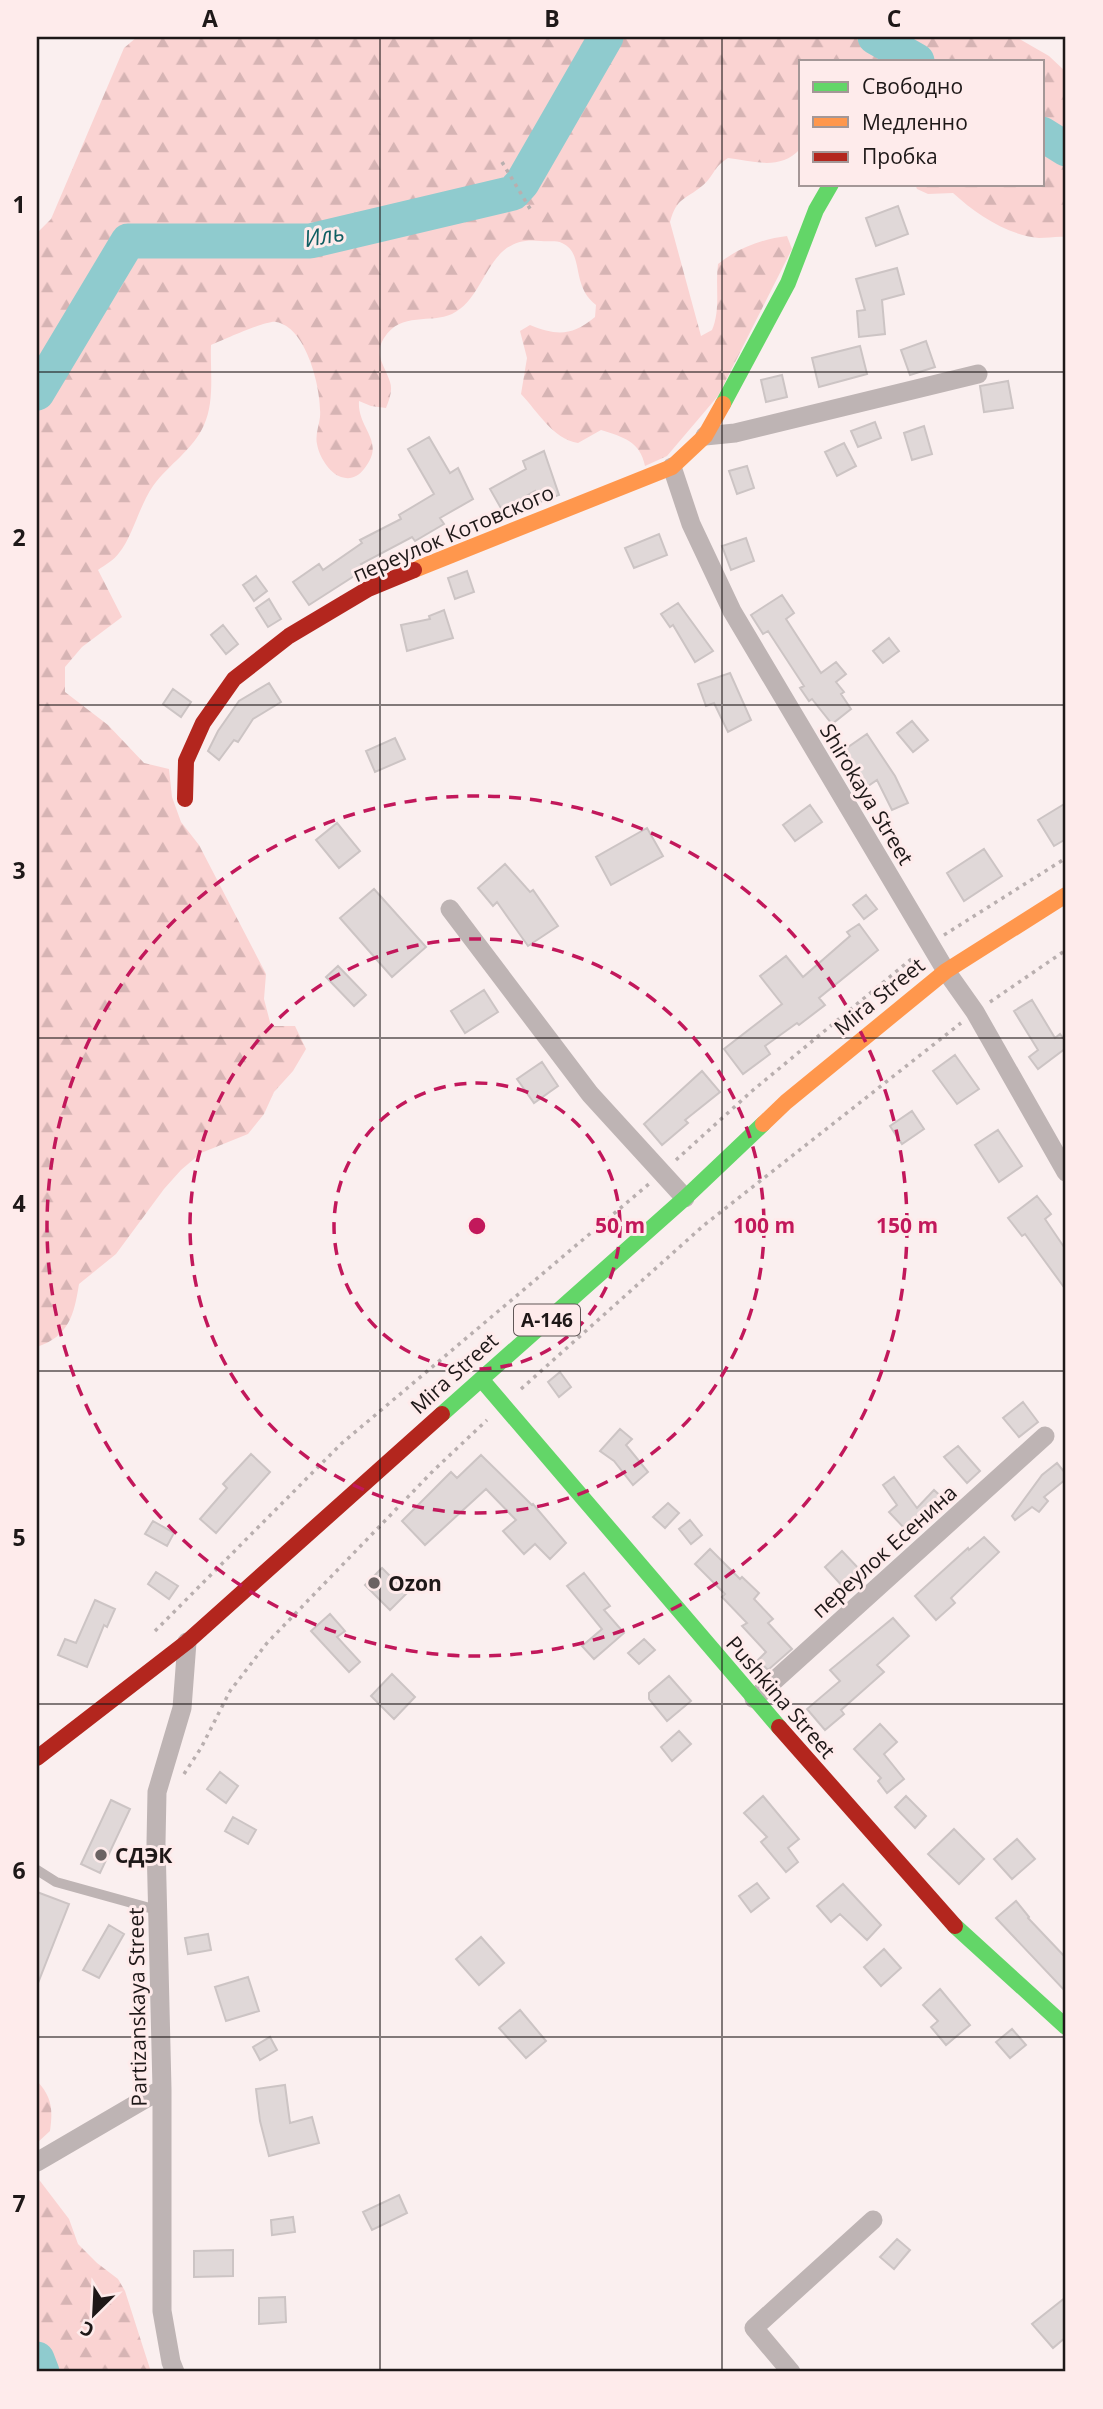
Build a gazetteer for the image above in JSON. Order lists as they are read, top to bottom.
{
  "streets": {
    "main road": [
      "переулок Котовского",
      "Mira Street",
      "А-146",
      "Pushkina Street"
    ],
    "street": ["Shirokaya Street", "переулок Есенина", "Partizanskaya Street"]
  },
  "crossings": [
    ["переулок Котовского", "Shirokaya Street"],
    ["Shirokaya Street", "Mira Street"],
    ["Mira Street", "Pushkina Street"],
    ["Mira Street", "Partizanskaya Street"],
    ["переулок Есенина", "Pushkina Street"]
  ],
  "water": ["Иль"],
  "places": ["Ozon", "СДЭК"],
  "legend": ["Свободно", "Медленно", "Пробка"],
  "north": "bottom left",
  "grid": {
    "columns": ["A", "B", "C"],
    "rows": [
      "1",
      "2",
      "3",
      "4",
      "5",
      "6",
      "7"
    ]
  },
  "rings": ["50 m", "100 m", "150 m"]
}
